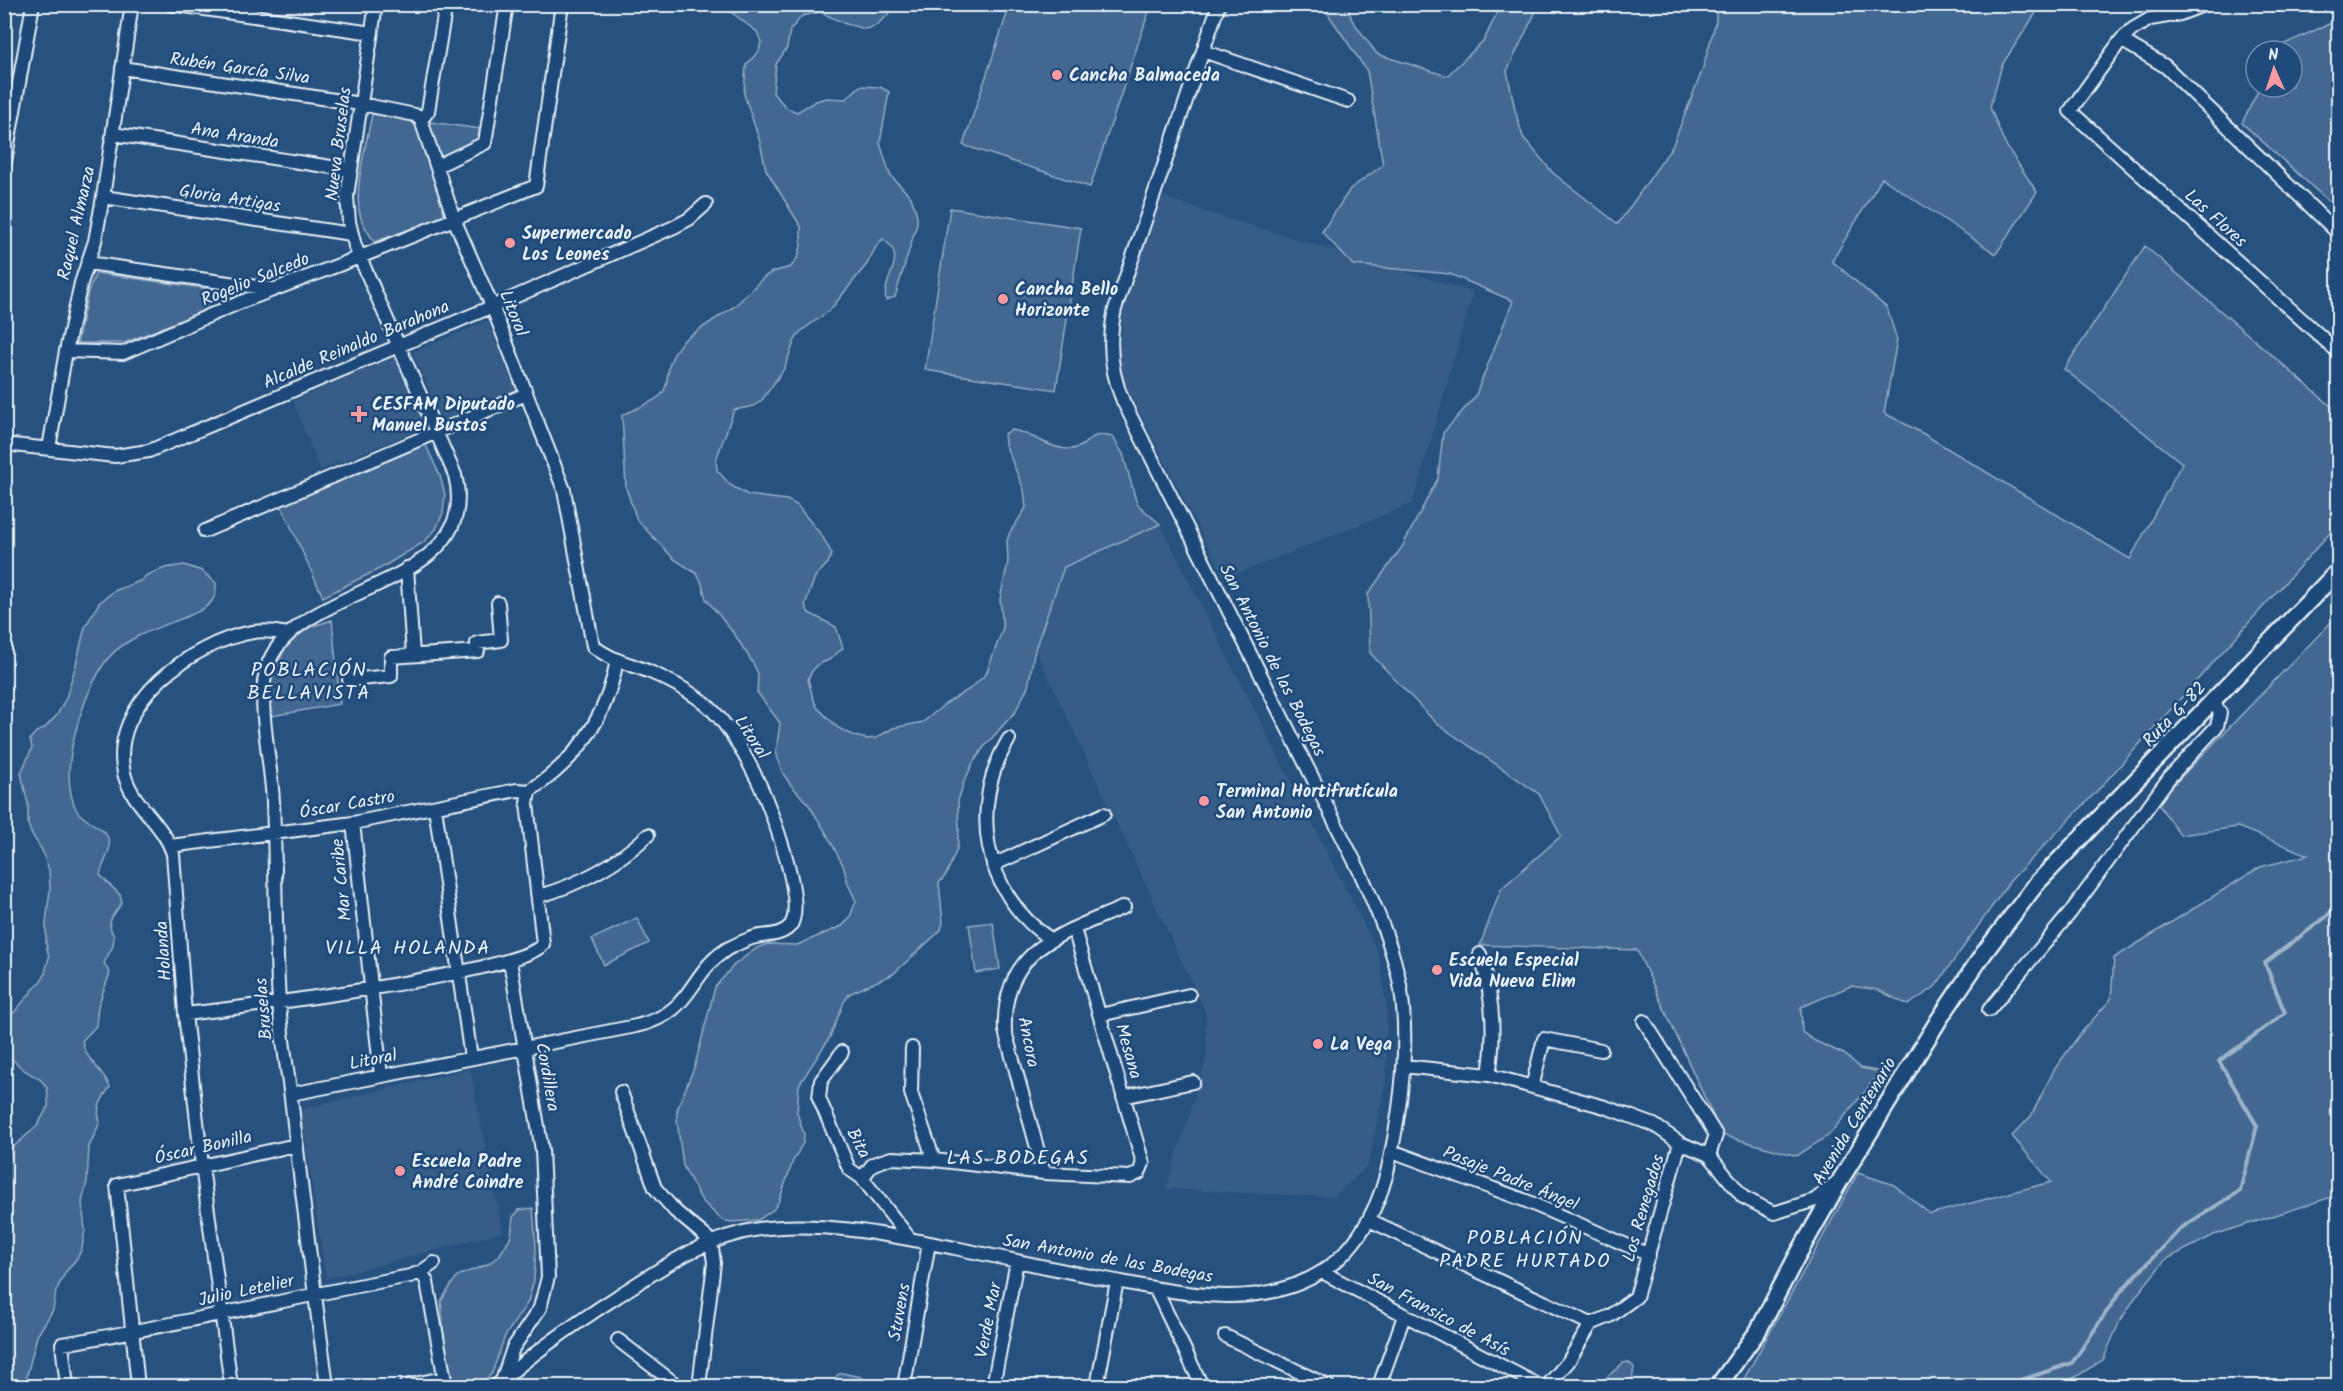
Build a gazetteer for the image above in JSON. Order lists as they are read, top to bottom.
{
  "streets": {
    "main road": ["Ruta G-82", "Avenida Centenario"],
    "street": [
      "Rubén García Silva",
      "Ana Aranda",
      "Nueva Bruselas",
      "Gloria Artigas",
      "Las Flores",
      "Raquel Almarza",
      "Rogelio Salcedo",
      "Litoral",
      "Alcalde Reinaldo Barahona",
      "San Antonio de las Bodegas",
      "Óscar Castro",
      "Mar Caribe",
      "Holanda",
      "Bruselas",
      "Ancora",
      "Mesana",
      "Cordillera",
      "Bita",
      "Óscar Bonilla",
      "Pasaje Padre Ángel",
      "Los Renegados",
      "Julio Letelier",
      "Stuvens",
      "San Fransico de Asís",
      "Verde Mar"
    ]
  },
  "crossings": [
    ["Rubén García Silva", "Nueva Bruselas"],
    ["Rubén García Silva", "Raquel Almarza"],
    ["Rubén García Silva", "Litoral"],
    ["Ana Aranda", "Nueva Bruselas"],
    ["Ana Aranda", "Raquel Almarza"],
    ["Nueva Bruselas", "Gloria Artigas"],
    ["Nueva Bruselas", "Rogelio Salcedo"],
    ["Nueva Bruselas", "Alcalde Reinaldo Barahona"],
    ["Nueva Bruselas", "Holanda"],
    ["Nueva Bruselas", "Bruselas"],
    ["Gloria Artigas", "Raquel Almarza"],
    ["Raquel Almarza", "Rogelio Salcedo"],
    ["Raquel Almarza", "Alcalde Reinaldo Barahona"],
    ["Rogelio Salcedo", "Litoral"],
    ["Litoral", "Alcalde Reinaldo Barahona"],
    ["Litoral", "Mar Caribe"],
    ["Litoral", "Bruselas"],
    ["Litoral", "Cordillera"],
    ["San Antonio de las Bodegas", "Cordillera"],
    ["San Antonio de las Bodegas", "Bita"],
    ["San Antonio de las Bodegas", "Pasaje Padre Ángel"],
    ["San Antonio de las Bodegas", "Stuvens"],
    ["San Antonio de las Bodegas", "San Fransico de Asís"],
    ["San Antonio de las Bodegas", "Verde Mar"],
    ["Ruta G-82", "Avenida Centenario"],
    ["Óscar Castro", "Mar Caribe"],
    ["Óscar Castro", "Holanda"],
    ["Óscar Castro", "Bruselas"],
    ["Holanda", "Bruselas"],
    ["Holanda", "Óscar Bonilla"],
    ["Holanda", "Julio Letelier"],
    ["Bruselas", "Óscar Bonilla"],
    ["Bruselas", "Julio Letelier"],
    ["Ancora", "Mesana"],
    ["Óscar Bonilla", "Julio Letelier"],
    ["Pasaje Padre Ángel", "Los Renegados"]
  ],
  "districts": [
    "POBLACIÓN BELLAVISTA",
    "VILLA HOLANDA",
    "LAS BODEGAS",
    "POBLACIÓN PADRE HURTADO"
  ],
  "places": {
    "other": [
      "Cancha Balmaceda",
      "Supermercado Los Leones",
      "Cancha Bello Horizonte",
      "Terminal Hortifrutícula San Antonio",
      "Escuela Especial Vida Nueva Elim",
      "La Vega",
      "Escuela Padre André Coindre"
    ],
    "health": ["CESFAM Diputado Manuel Bustos"]
  },
  "north": "top"
}
